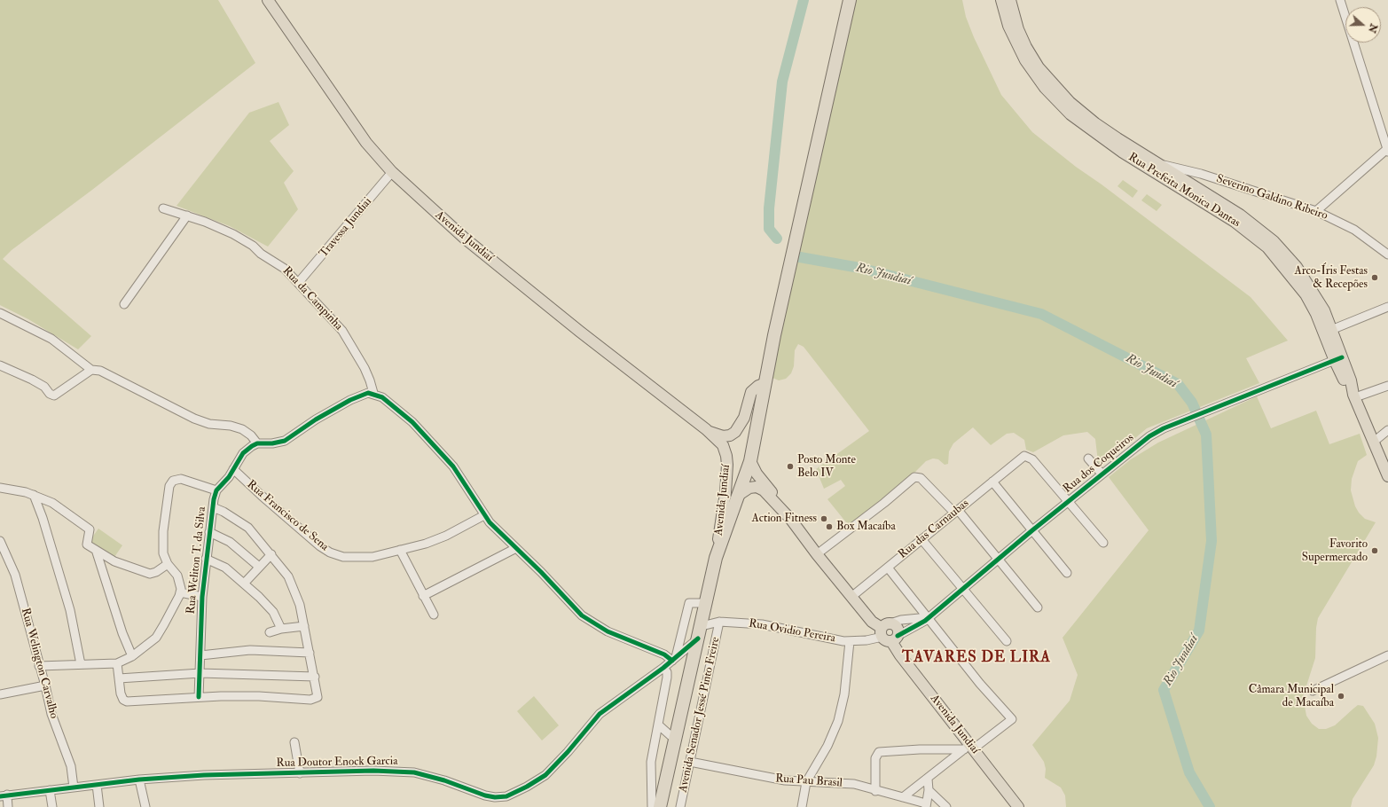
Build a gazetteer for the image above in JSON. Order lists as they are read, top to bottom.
{
  "streets": {
    "main road": ["Rua Prefeita Monica Dantas", "Avenida Jundiaí"],
    "street": [
      "Severino Galdino Ribeiro",
      "Travessa Jundiai",
      "Rua da Campinha",
      "Rua dos Coqueiros",
      "Rua Francisco de Sena",
      "Rua das Carnaubas",
      "Rua Weliton T. da Silva",
      "Rua Ovidio Pereira",
      "Rua Welington Carvalho",
      "Avenida Senador Jessé Pinto Freire",
      "Rua Doutor Enock Garcia",
      "Rua Pau Brasil"
    ]
  },
  "crossings": [
    ["Rua Prefeita Monica Dantas", "Severino Galdino Ribeiro"],
    ["Rua Prefeita Monica Dantas", "Rua dos Coqueiros"],
    ["Travessa Jundiai", "Avenida Jundiaí"],
    ["Travessa Jundiai", "Rua da Campinha"],
    ["Avenida Jundiaí", "Rua dos Coqueiros"],
    ["Avenida Jundiaí", "Rua das Carnaubas"],
    ["Avenida Jundiaí", "Rua Ovidio Pereira"],
    ["Rua dos Coqueiros", "Rua das Carnaubas"],
    ["Rua dos Coqueiros", "Rua Ovidio Pereira"],
    ["Rua Francisco de Sena", "Rua Weliton T. da Silva"],
    ["Rua Ovidio Pereira", "Avenida Senador Jessé Pinto Freire"],
    ["Rua Welington Carvalho", "Rua Doutor Enock Garcia"],
    ["Avenida Senador Jessé Pinto Freire", "Rua Pau Brasil"]
  ],
  "districts": ["TAVARES DE LIRA"],
  "water": ["Rio Jundiaí"],
  "places": [
    "Arco-Íris Festas & Recepões",
    "Posto Monte Belo IV",
    "Action Fitness",
    "Box Macaíba",
    "Favorito Supermercado",
    "Câmara Municipal de Macaíba"
  ],
  "north": "right"
}
